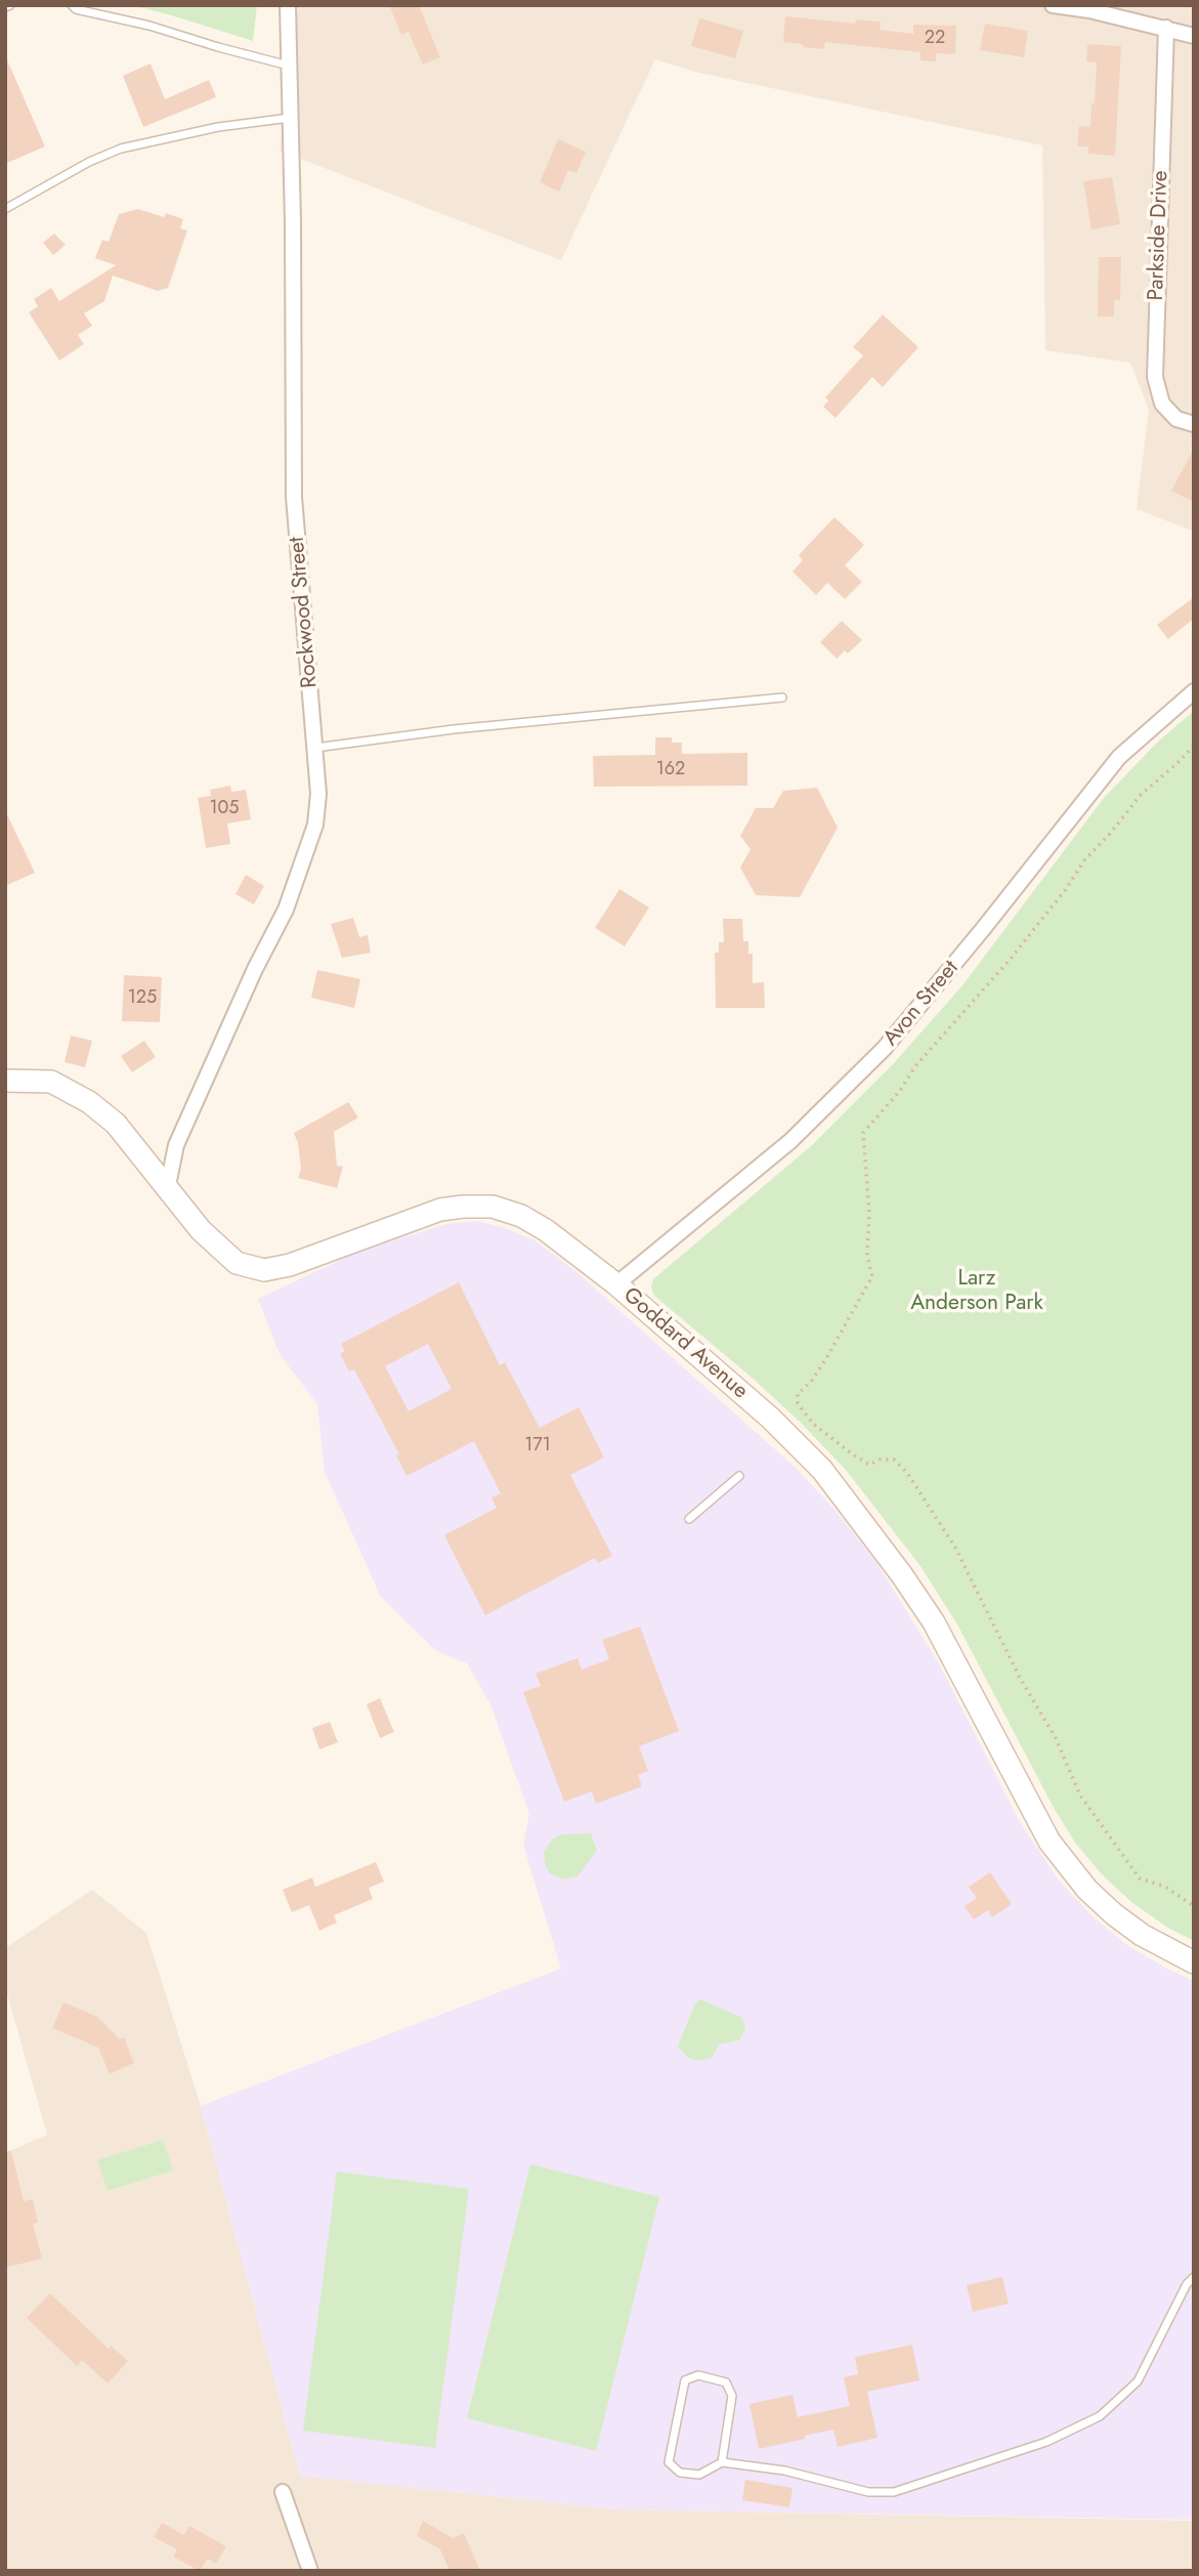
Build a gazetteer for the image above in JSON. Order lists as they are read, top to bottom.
{
  "streets": {
    "main road": ["Goddard Avenue"],
    "street": ["Parkside Drive", "Rockwood Street", "Avon Street"]
  },
  "crossings": [
    ["Rockwood Street", "Goddard Avenue"],
    ["Avon Street", "Goddard Avenue"]
  ],
  "parks": ["Larz Anderson Park"],
  "house_numbers": [
    "22",
    "162",
    "105",
    "125",
    "171"
  ]
}
